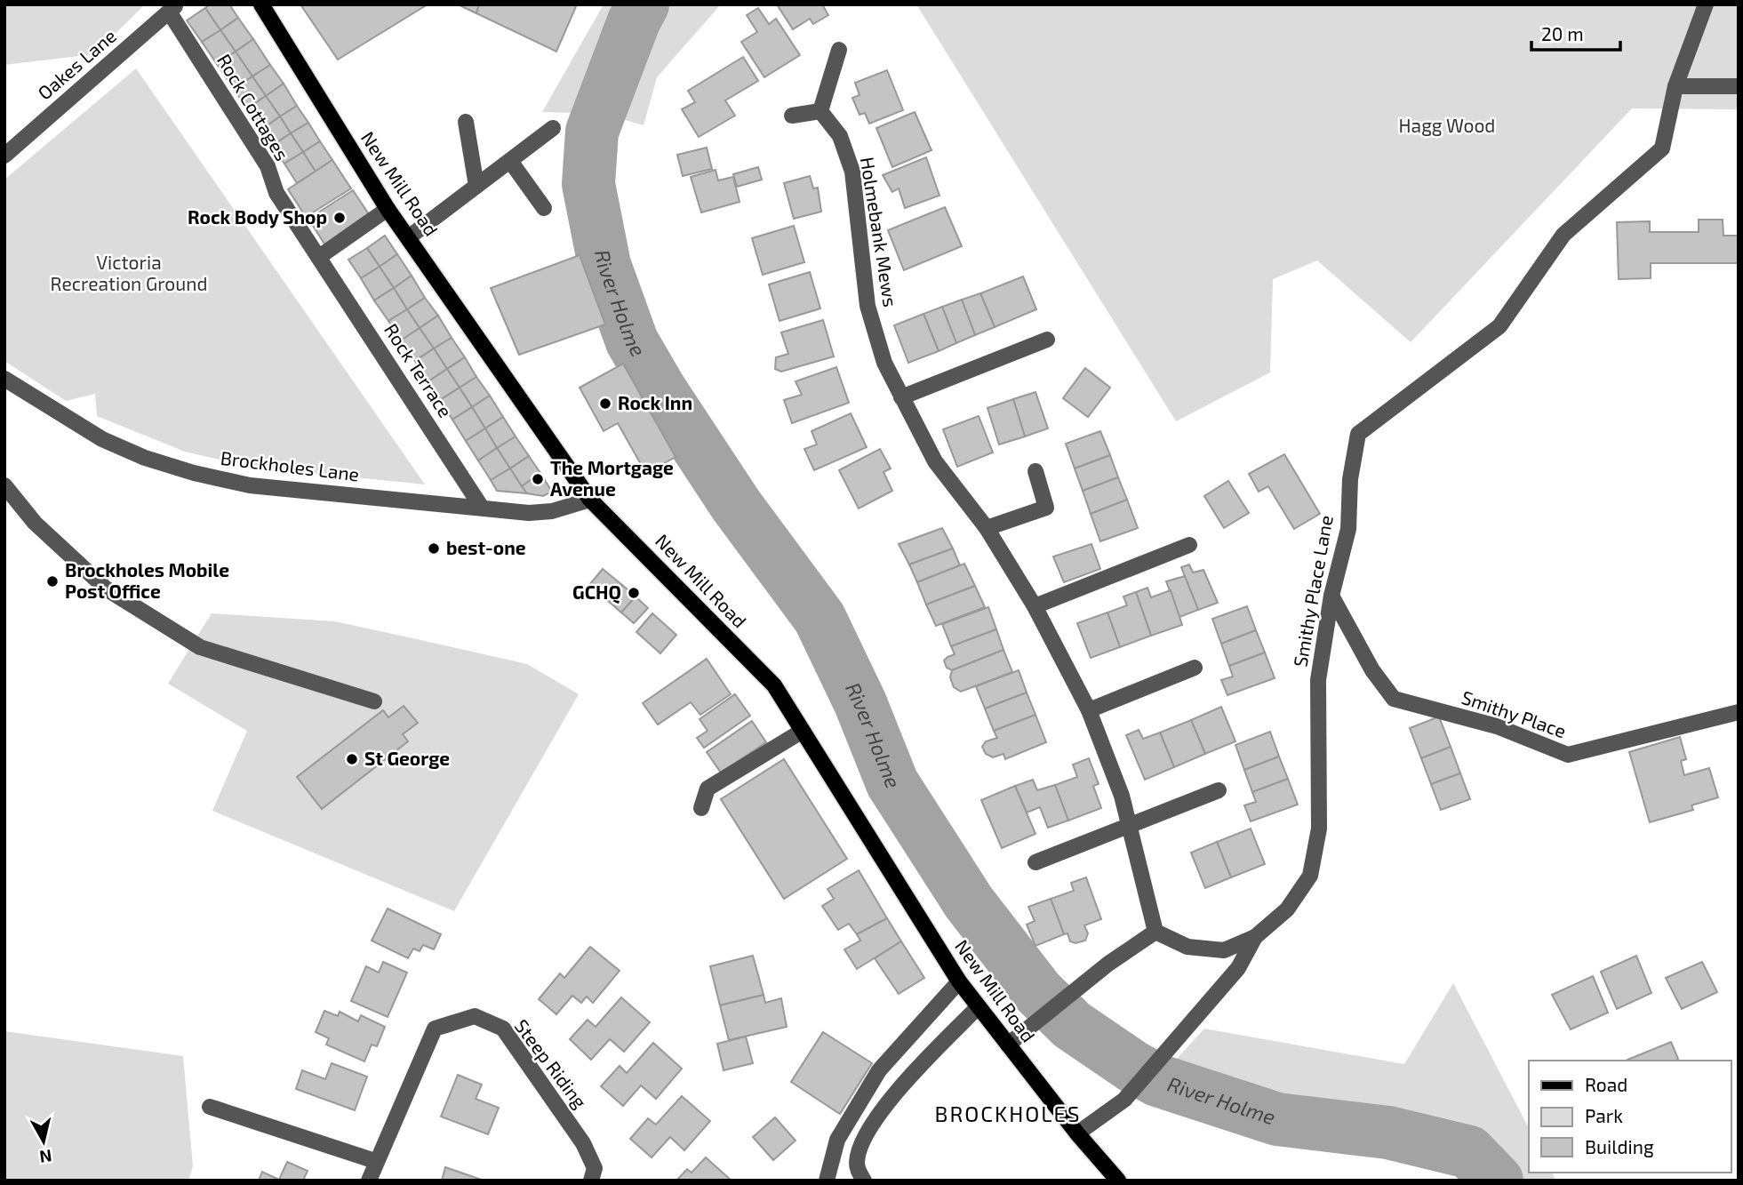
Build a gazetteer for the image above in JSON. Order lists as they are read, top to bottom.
{
  "streets": {
    "main road": ["New Mill Road"],
    "street": [
      "Oakes Lane",
      "Rock Cottages",
      "Holmebank Mews",
      "Rock Terrace",
      "Brockholes Lane",
      "Smithy Place Lane",
      "Smithy Place",
      "Steep Riding"
    ]
  },
  "crossings": [
    ["Oakes Lane", "Rock Cottages"],
    ["Rock Cottages", "Rock Terrace"],
    ["New Mill Road", "Brockholes Lane"],
    ["Holmebank Mews", "Smithy Place Lane"],
    ["Rock Terrace", "Brockholes Lane"],
    ["Smithy Place Lane", "Smithy Place"]
  ],
  "districts": ["BROCKHOLES"],
  "water": ["River Holme"],
  "parks": ["Hagg Wood", "Victoria Recreation Ground"],
  "places": [
    "Rock Body Shop",
    "Rock Inn",
    "The Mortgage Avenue",
    "best-one",
    "Brockholes Mobile Post Office",
    "GCHQ",
    "St George"
  ],
  "legend": ["Road", "Park", "Building"],
  "scale_bar": "20 m",
  "north": "bottom"
}
